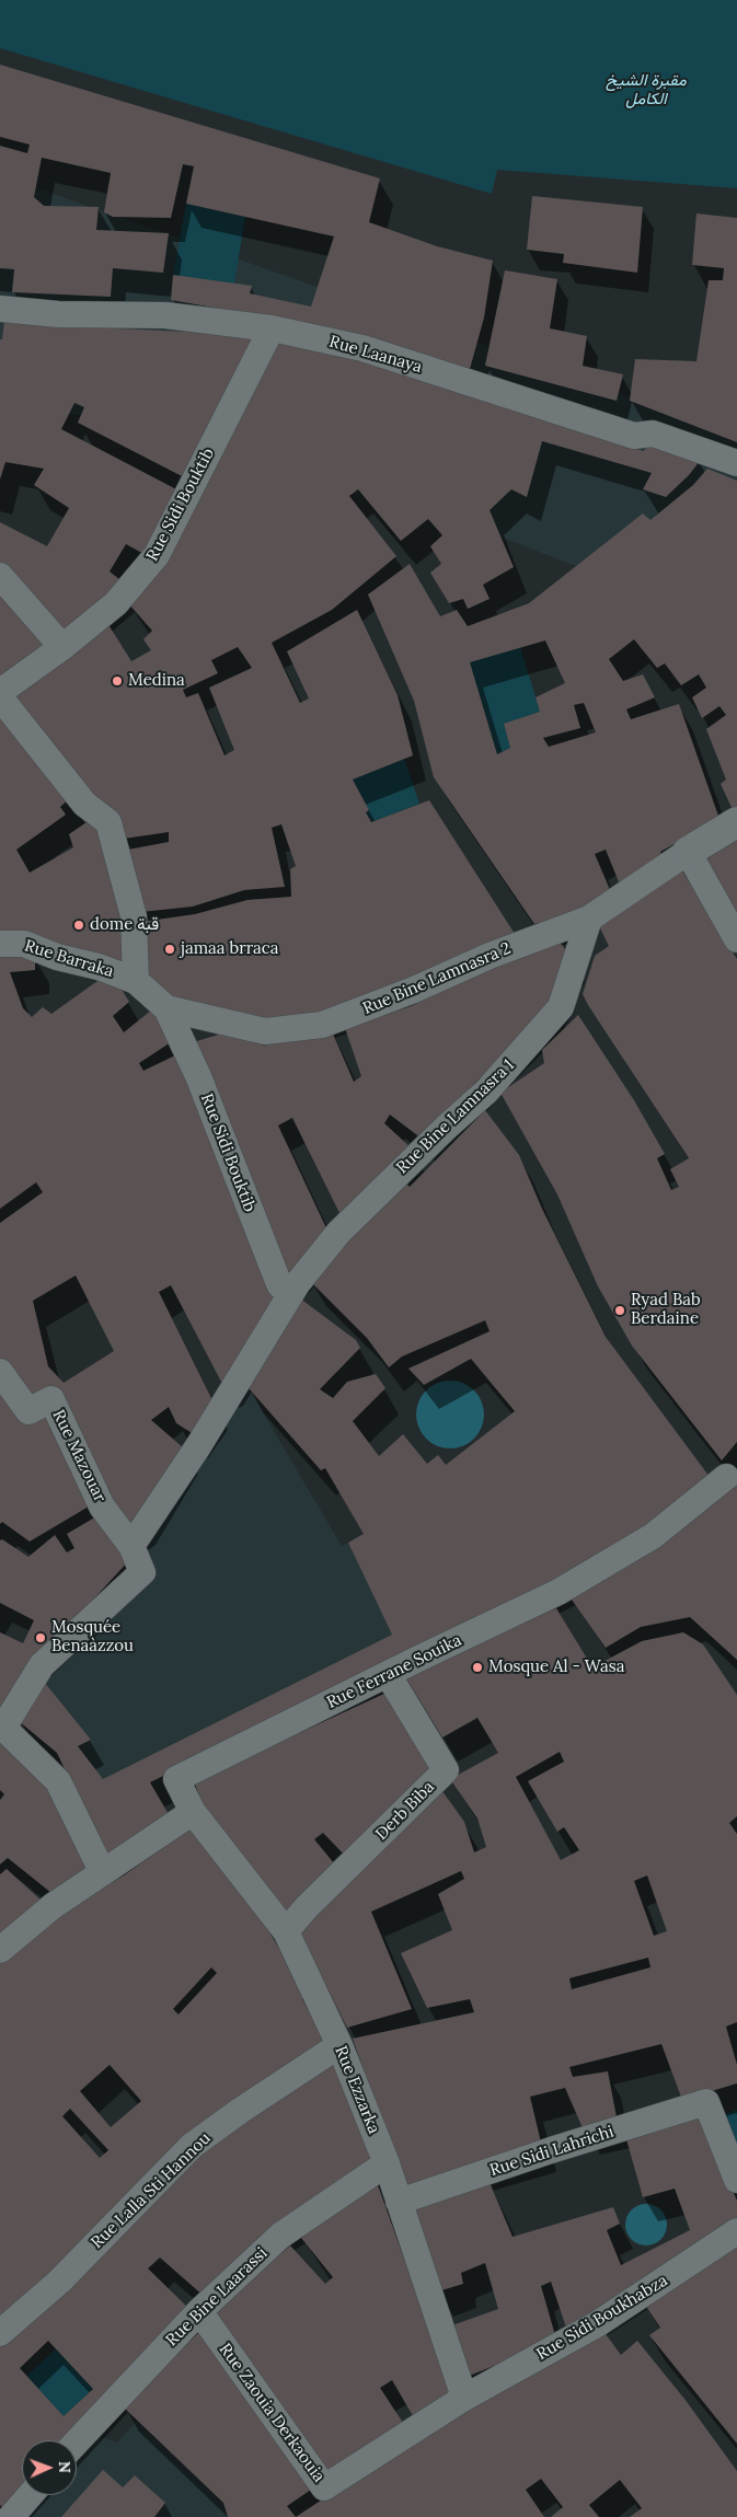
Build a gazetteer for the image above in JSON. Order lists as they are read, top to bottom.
{
  "streets": {
    "street": [
      "Rue Laanaya",
      "Rue Sidi Bouktib",
      "Rue Barraka",
      "Rue Bine Lamnasra 2",
      "Rue Bine Lamnasra 1",
      "Rue Mazouar",
      "Rue Ferrane Souika",
      "Derb Biba",
      "Rue Ezzarka",
      "Rue Sidi Lahrichi",
      "Rue Lalla Sti Hannou",
      "Rue Bine Laarassi",
      "Rue Sidi Boukhabza",
      "Rue Zaouia Derkaouia"
    ]
  },
  "crossings": [
    ["Rue Laanaya", "Rue Sidi Bouktib"],
    ["Rue Sidi Bouktib", "Rue Bine Lamnasra 2"],
    ["Rue Sidi Bouktib", "Rue Bine Lamnasra 1"],
    ["Rue Bine Lamnasra 2", "Rue Bine Lamnasra 1"],
    ["Rue Bine Lamnasra 1", "Rue Mazouar"],
    ["Rue Ferrane Souika", "Derb Biba"],
    ["Rue Ferrane Souika", "Rue Ezzarka"],
    ["Derb Biba", "Rue Ezzarka"],
    ["Rue Ezzarka", "Rue Sidi Lahrichi"],
    ["Rue Ezzarka", "Rue Lalla Sti Hannou"],
    ["Rue Ezzarka", "Rue Bine Laarassi"],
    ["Rue Ezzarka", "Rue Sidi Boukhabza"],
    ["Rue Ezzarka", "Rue Zaouia Derkaouia"],
    ["Rue Bine Laarassi", "Rue Zaouia Derkaouia"],
    ["Rue Sidi Boukhabza", "Rue Zaouia Derkaouia"]
  ],
  "parks": ["مقبرة الشيخ الكامل"],
  "places": [
    "Medina",
    "dome قبة",
    "jamaa brraca",
    "Ryad Bab Berdaine",
    "Mosquée Benaàzzou",
    "Mosque Al - Wasa"
  ],
  "north": "right"
}
